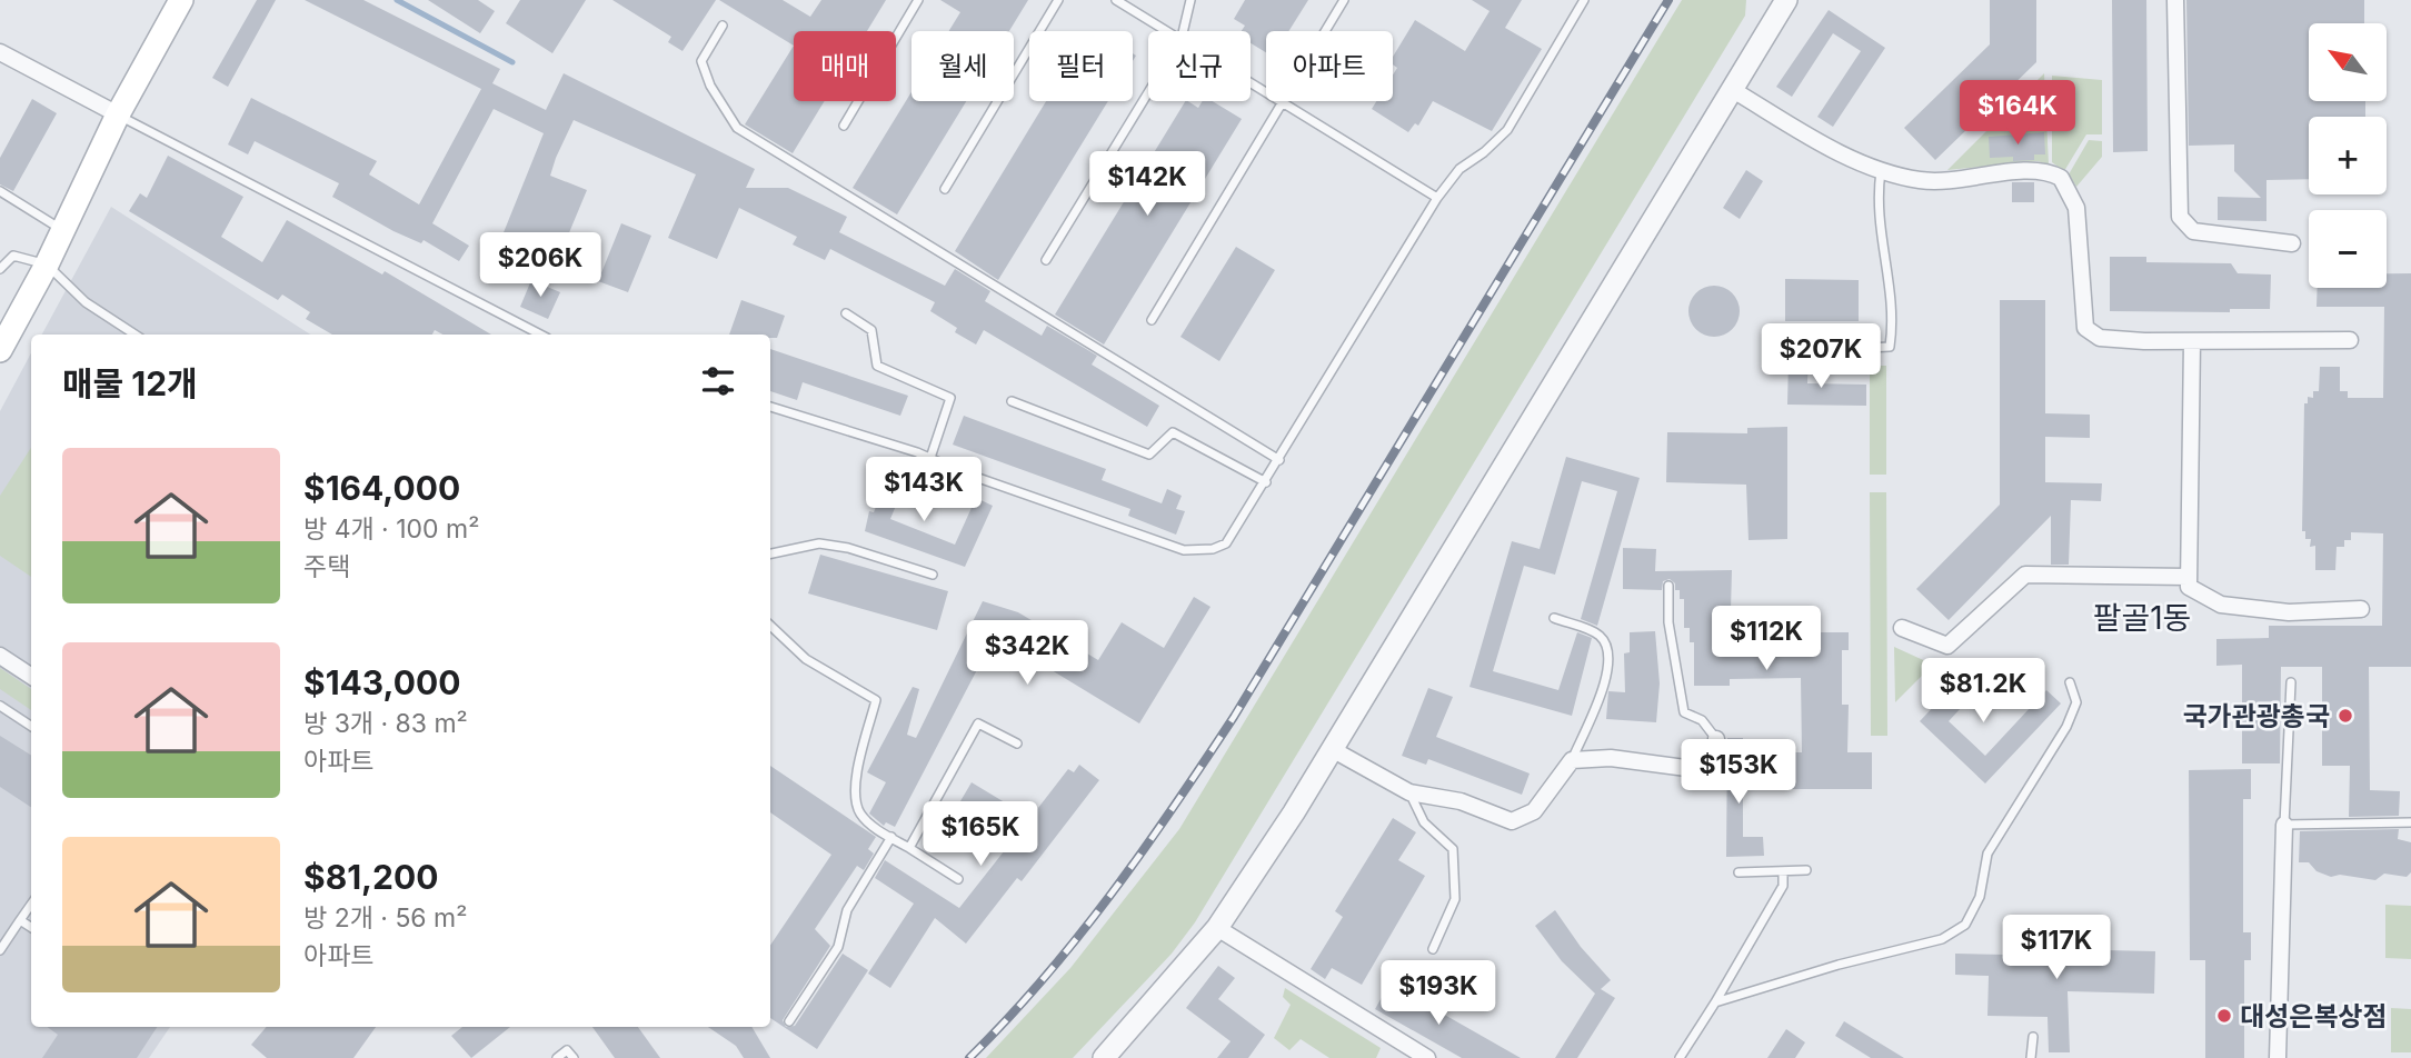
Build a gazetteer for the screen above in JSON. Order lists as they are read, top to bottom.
{
  "districts": ["팔골1동"],
  "places": ["국가관광총국", "대성은복상점"],
  "north": "top left",
  "page": {
    "map_buttons": ["+", "−"],
    "chip": [
      "매매",
      "월세",
      "필터",
      "신규",
      "아파트"
    ],
    "price": [
      "$164K",
      "$142K",
      "$206K",
      "$207K",
      "$143K",
      "$112K",
      "$342K",
      "$81.2K",
      "$153K",
      "$165K",
      "$117K",
      "$193K"
    ],
    "heading": "매물 12개",
    "list": [
      {
        "name": "$164,000",
        "note": "방 4개 · 100 m² · 주택"
      },
      {
        "name": "$143,000",
        "note": "방 3개 · 83 m² · 아파트"
      },
      {
        "name": "$81,200",
        "note": "방 2개 · 56 m² · 아파트"
      }
    ]
  }
}
